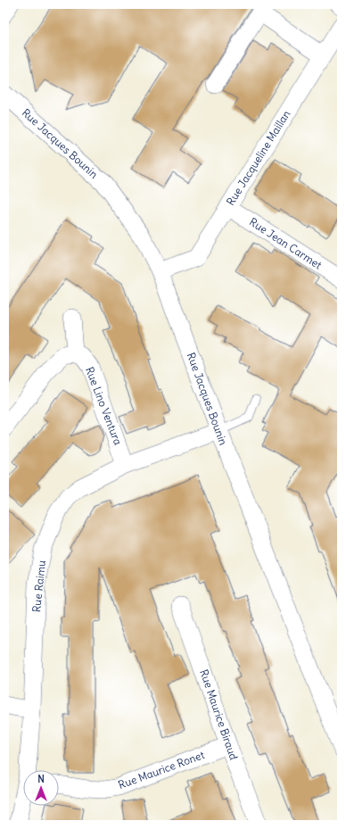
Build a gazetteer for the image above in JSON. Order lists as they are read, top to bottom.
{
  "streets": {
    "street": [
      "Rue Jacques Bounin",
      "Rue Jacqueline Maillan",
      "Rue Jean Carmet",
      "Rue Lino Ventura",
      "Rue Raimu",
      "Rue Maurice Biraud",
      "Rue Maurice Ronet"
    ]
  },
  "crossings": [
    ["Rue Jacques Bounin", "Rue Jacqueline Maillan"],
    ["Rue Jacques Bounin", "Rue Raimu"],
    ["Rue Jacqueline Maillan", "Rue Jean Carmet"],
    ["Rue Lino Ventura", "Rue Raimu"],
    ["Rue Maurice Biraud", "Rue Maurice Ronet"]
  ],
  "north": "top"
}
